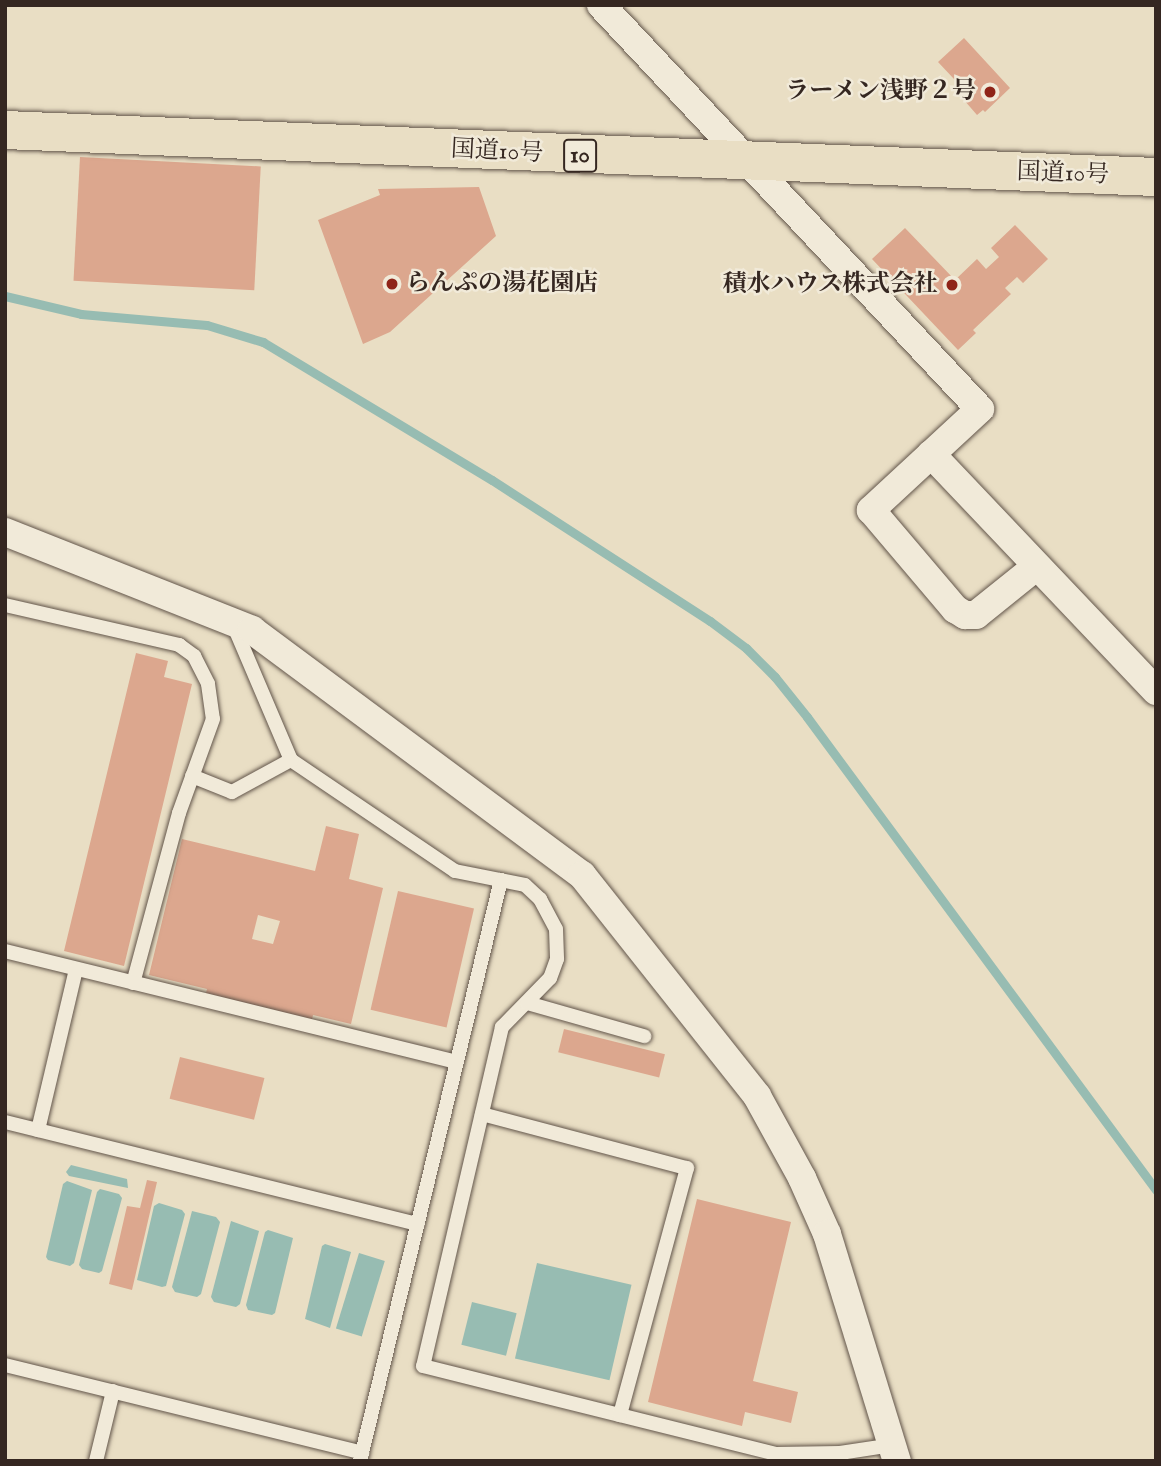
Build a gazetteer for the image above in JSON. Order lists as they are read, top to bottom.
{
  "streets": {
    "highway": ["国道10号", "10"]
  },
  "places": ["ラーメン浅野２号", "らんぷの湯花園店", "積水ハウス株式会社"]
}
